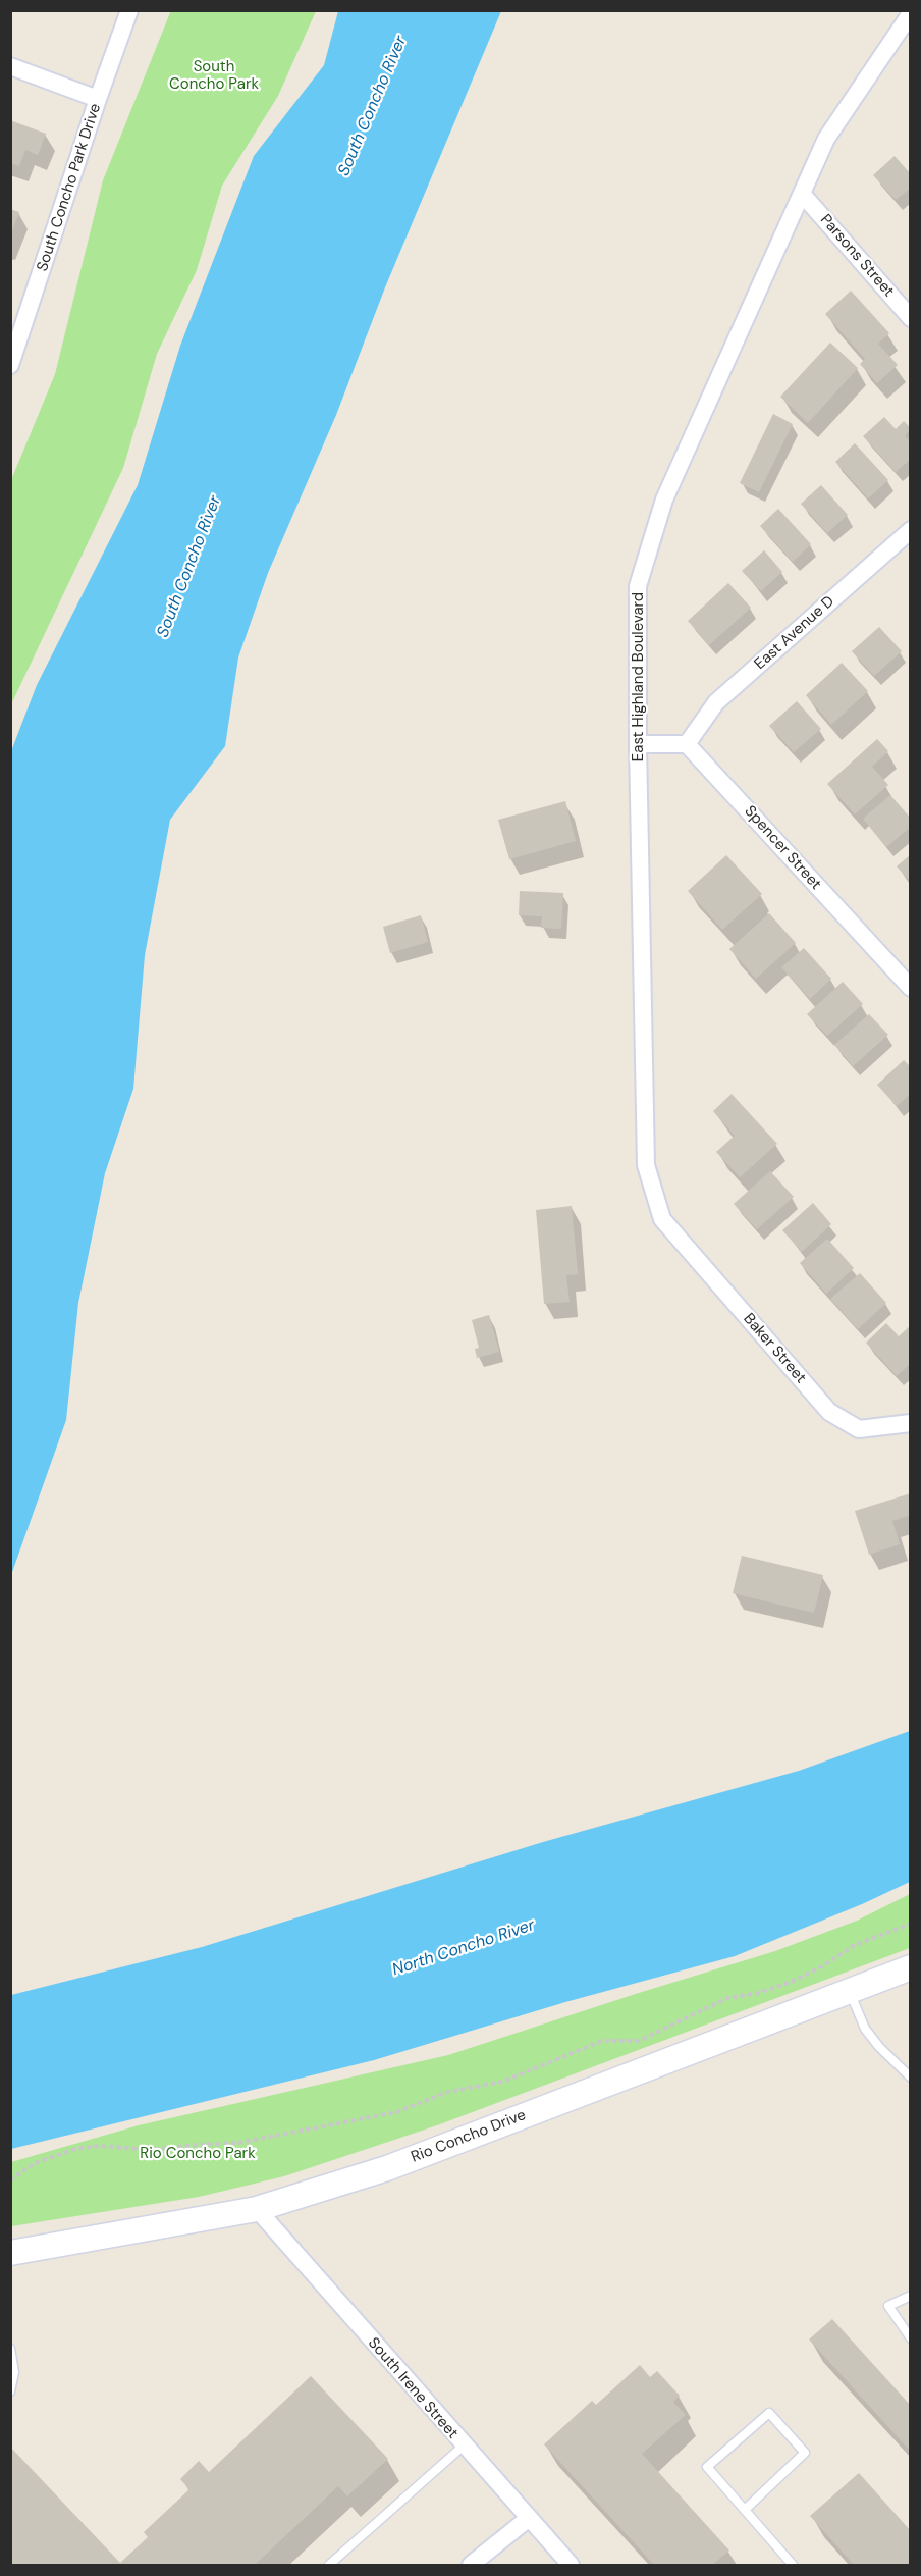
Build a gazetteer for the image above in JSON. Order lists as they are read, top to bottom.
{
  "streets": {
    "street": [
      "South Concho Park Drive",
      "Parsons Street",
      "East Avenue D",
      "East Highland Boulevard",
      "Spencer Street",
      "Baker Street",
      "Rio Concho Drive",
      "South Irene Street"
    ]
  },
  "crossings": [
    ["Parsons Street", "East Highland Boulevard"],
    ["East Avenue D", "Spencer Street"],
    ["East Highland Boulevard", "Baker Street"],
    ["Rio Concho Drive", "South Irene Street"]
  ],
  "water": ["South Concho River", "North Concho River"],
  "parks": ["South Concho Park", "Rio Concho Park"]
}
